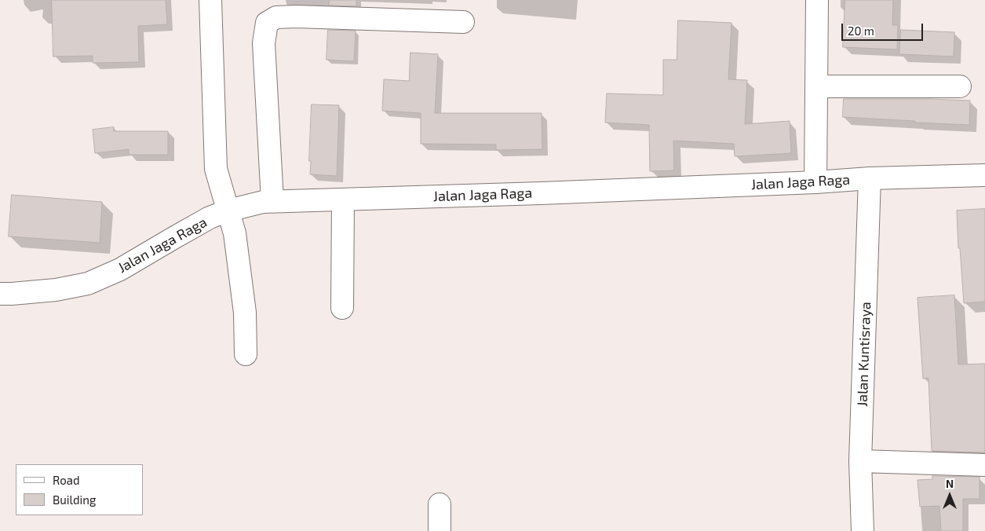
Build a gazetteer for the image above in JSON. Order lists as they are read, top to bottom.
{
  "streets": {
    "street": ["Jalan Jaga Raga", "Jalan Kuntisraya"]
  },
  "crossings": [
    ["Jalan Jaga Raga", "Jalan Kuntisraya"]
  ],
  "legend": ["Road", "Building"],
  "scale_bar": "20 m",
  "north": "top"
}
